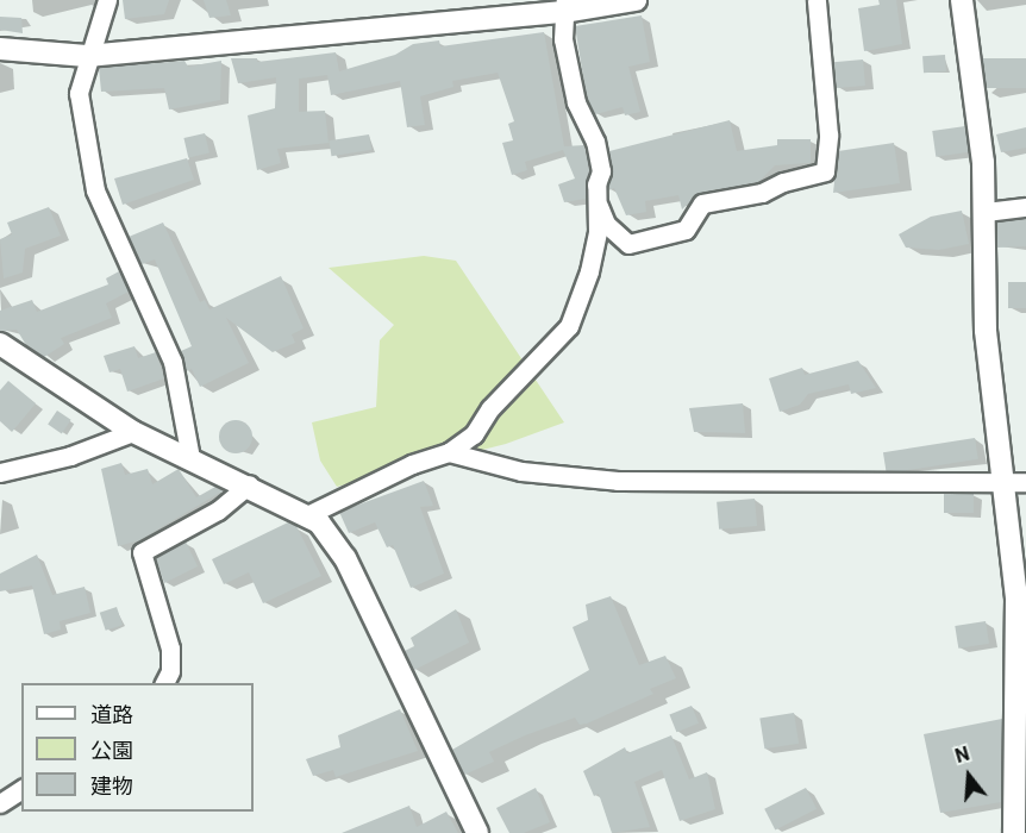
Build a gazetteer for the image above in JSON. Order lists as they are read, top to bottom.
{
  "legend": ["道路", "公園", "建物"],
  "north": "top"
}
